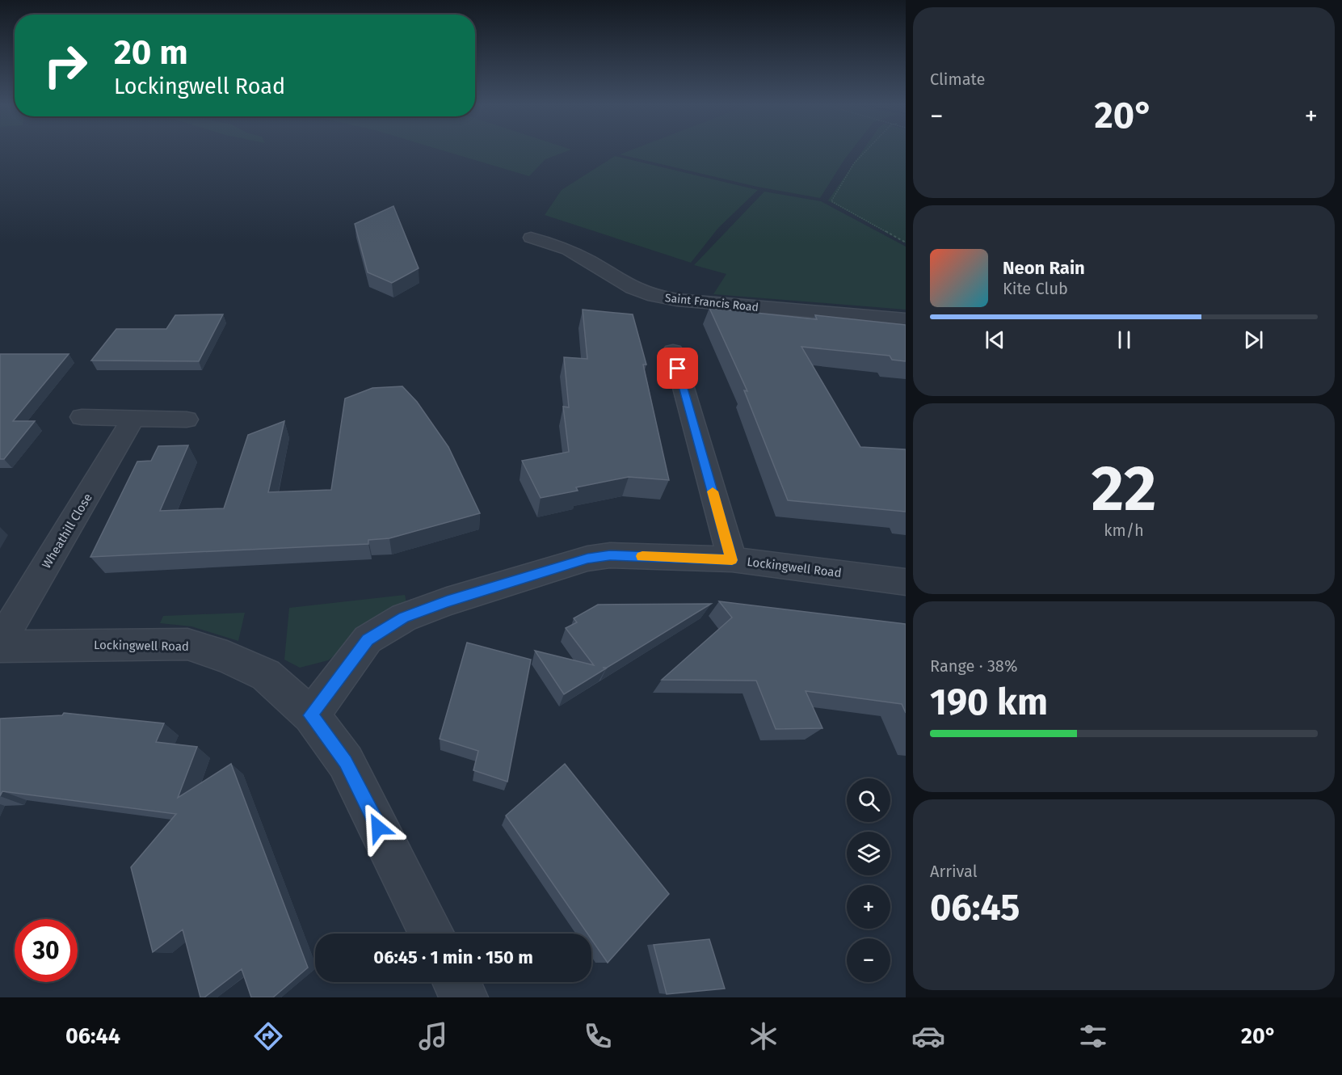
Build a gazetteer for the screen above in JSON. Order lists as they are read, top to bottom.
{
  "streets": {
    "street": ["Saint Francis Road", "Wheathill Close", "Lockingwell Road"]
  },
  "page": {
    "tile": [
      "Climate",
      ["22", "km/h"],
      ["Range · 38%", "190 km"],
      ["Arrival", "06:45"]
    ],
    "turn": ["20 m", "Lockingwell Road"],
    "heat": ["−", "20°", "+"],
    "song": ["Neon Rain", "Kite Club"],
    "map_buttons": ["+", "−"],
    "limit": "30",
    "trip": "06:45 · 1 min · 150 m",
    "tabs": ["06:44", "20°"]
  }
}
